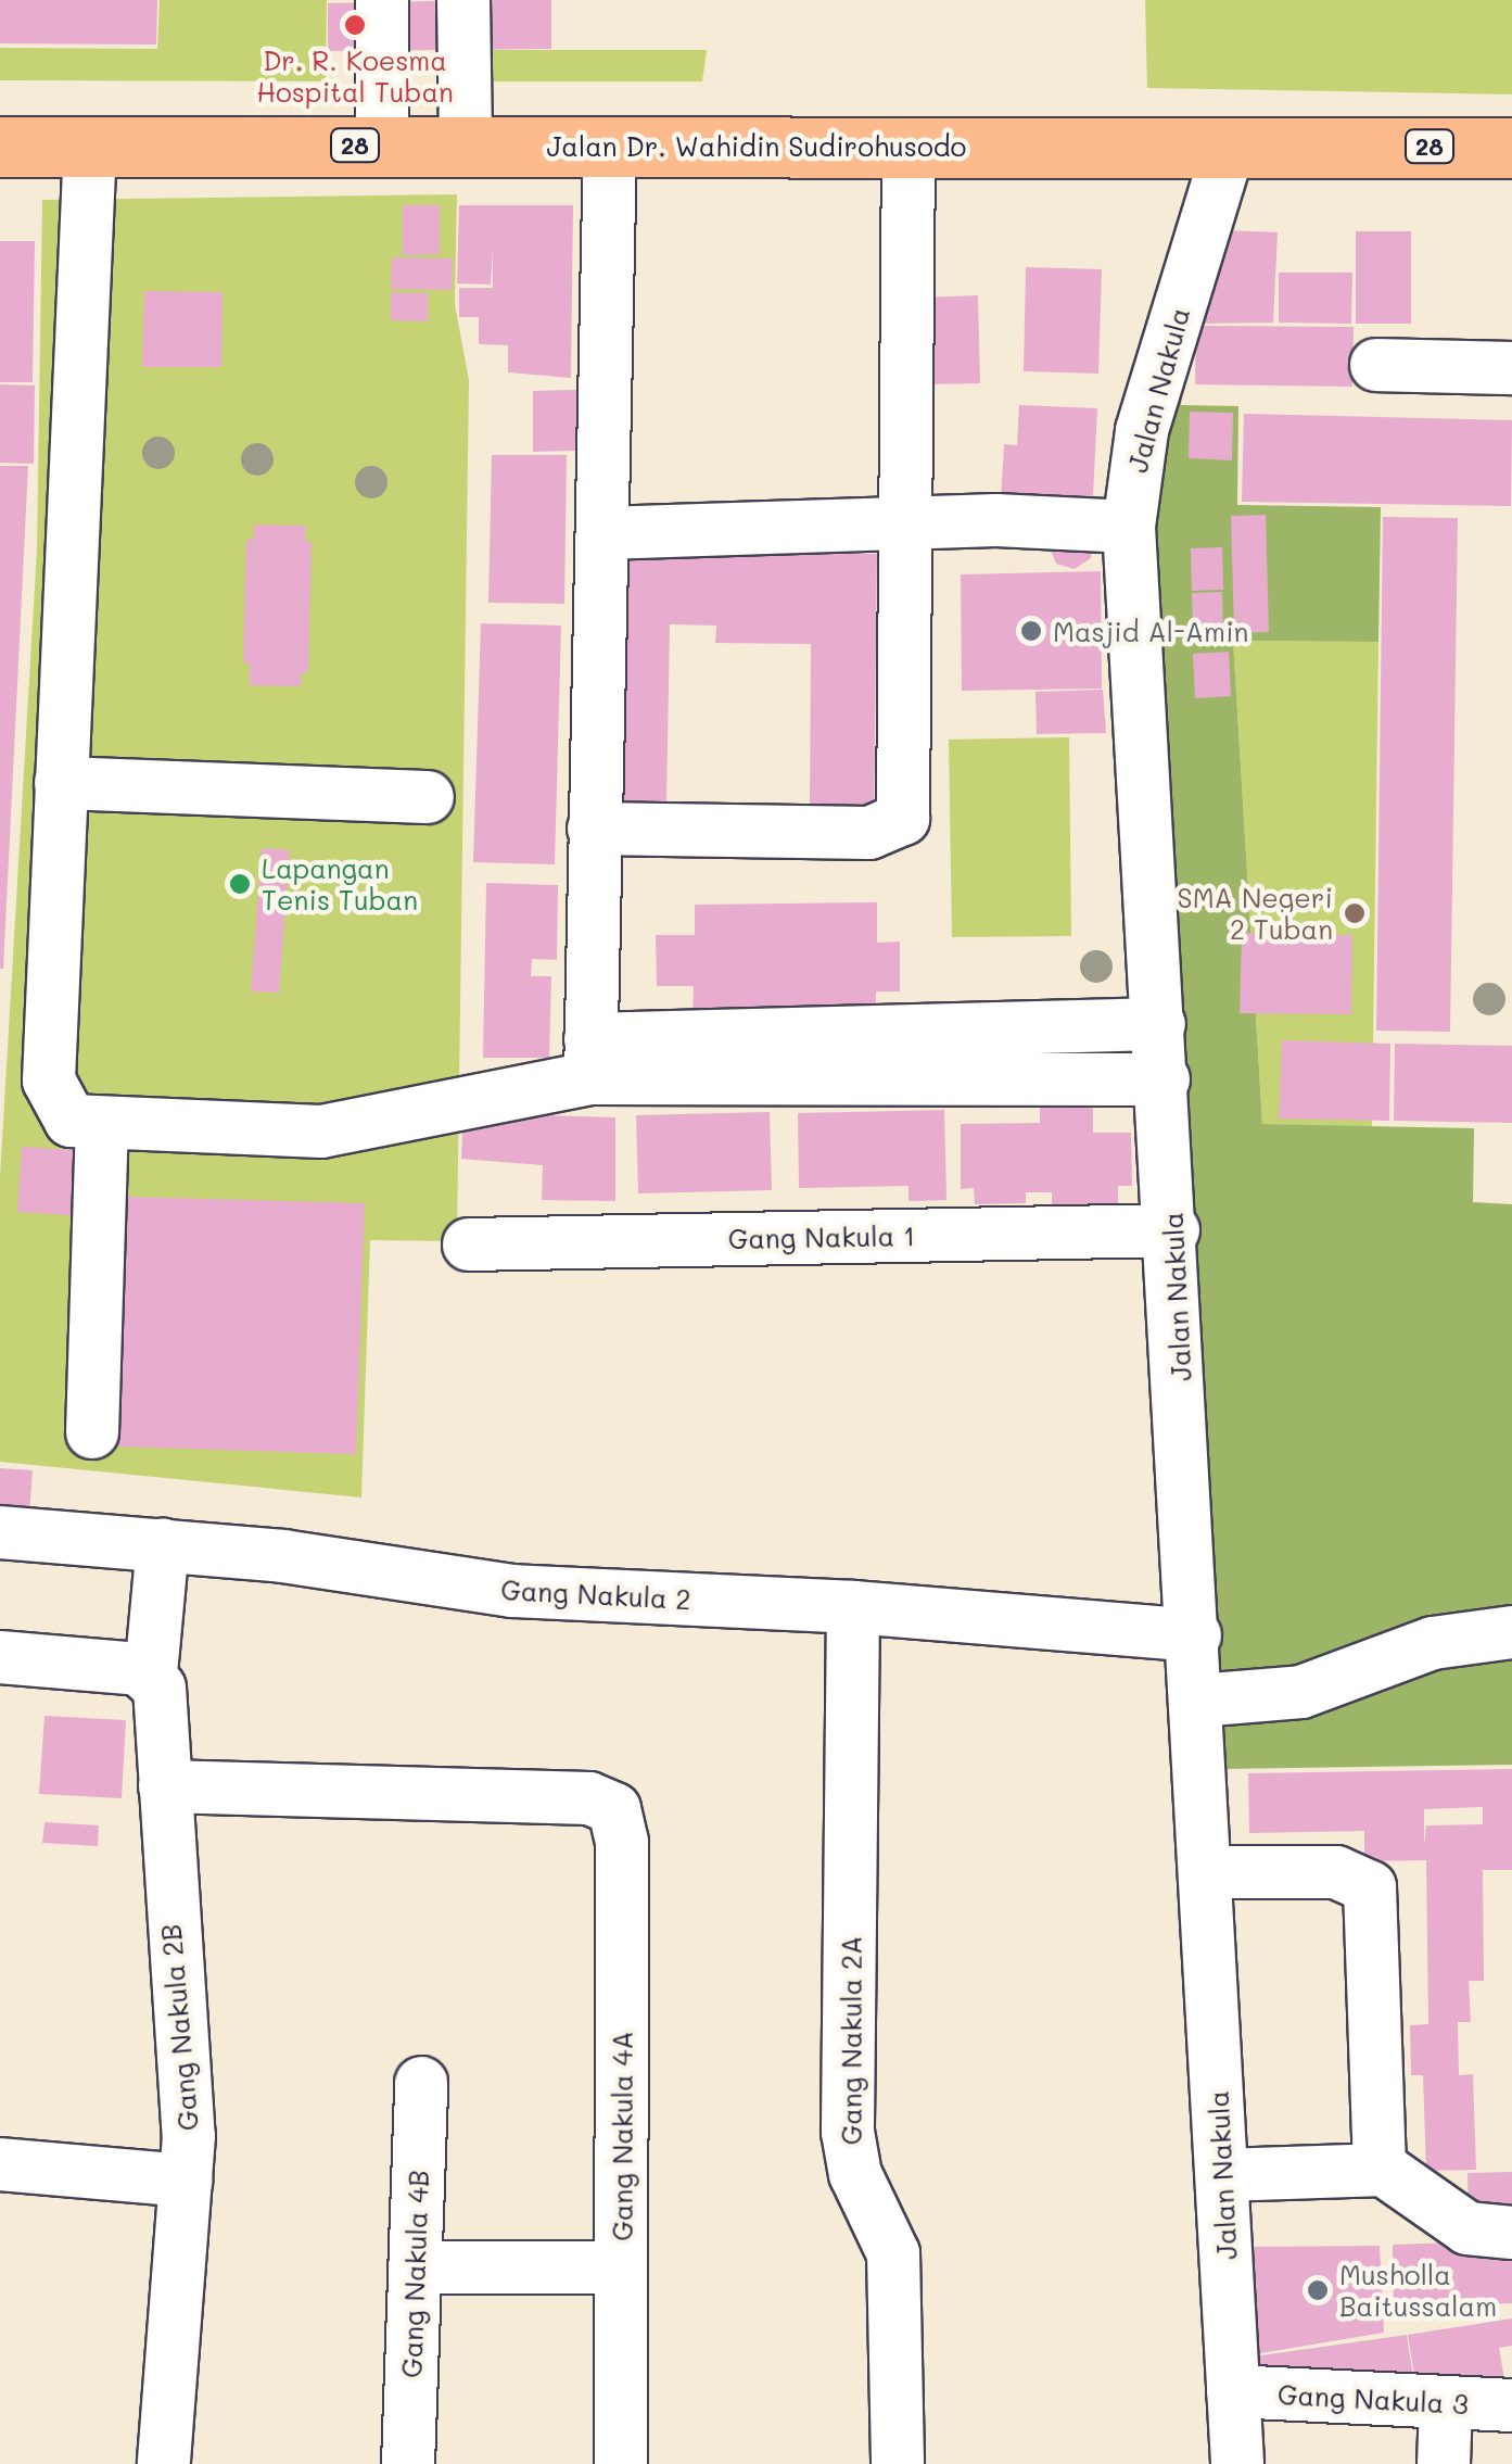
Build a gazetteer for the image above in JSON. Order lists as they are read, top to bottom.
{
  "streets": {
    "highway": ["28", "Jalan Dr. Wahidin Sudirohusodo"],
    "street": [
      "Jalan Nakula",
      "Gang Nakula 1",
      "Gang Nakula 2",
      "Gang Nakula 2B",
      "Gang Nakula 2A",
      "Gang Nakula 4A",
      "Gang Nakula 4B",
      "Gang Nakula 3"
    ]
  },
  "crossings": [
    ["Jalan Dr. Wahidin Sudirohusodo", "Jalan Nakula"],
    ["Jalan Nakula", "Gang Nakula 1"],
    ["Jalan Nakula", "Gang Nakula 2"],
    ["Jalan Nakula", "Gang Nakula 3"],
    ["Gang Nakula 2", "Gang Nakula 2B"],
    ["Gang Nakula 2", "Gang Nakula 2A"],
    ["Gang Nakula 2B", "Gang Nakula 4A"]
  ],
  "places": [
    "Dr. R. Koesma Hospital Tuban",
    "Masjid Al-Amin",
    "Lapangan Tenis Tuban",
    "SMA Negeri 2 Tuban",
    "Musholla Baitussalam"
  ]
}
